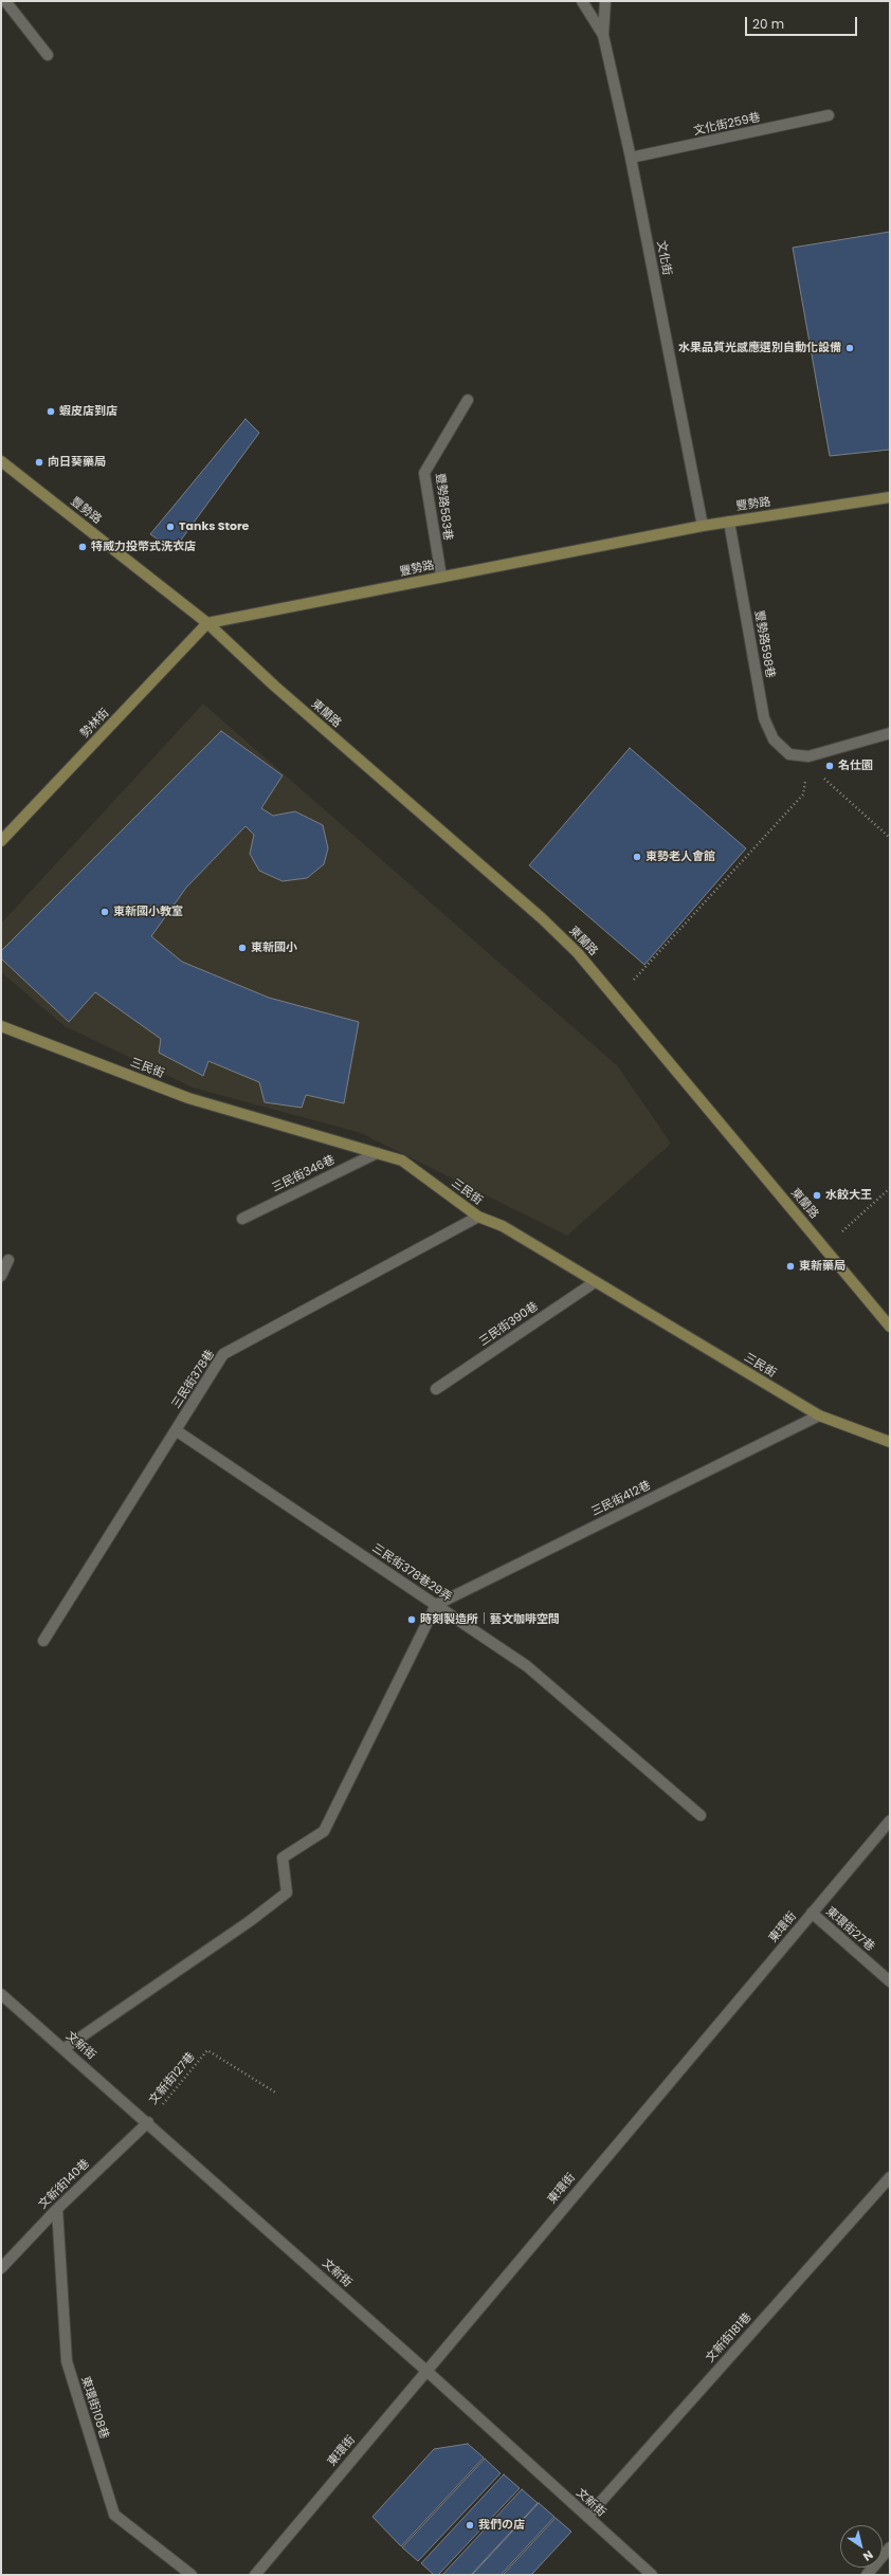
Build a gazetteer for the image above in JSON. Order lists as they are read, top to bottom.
{
  "streets": {
    "street": [
      "文化街259巷",
      "文化街",
      "豐勢路",
      "豐勢路583巷",
      "豐勢路598巷",
      "東蘭路",
      "勢林街",
      "三民街",
      "三民街346巷",
      "三民街390巷",
      "三民街378巷",
      "三民街412巷",
      "三民街378巷29弄",
      "東環街",
      "東環街27巷",
      "文新街",
      "文新街140巷",
      "文新街181巷",
      "東環街108巷"
    ],
    "path": ["文新街127巷"]
  },
  "crossings": [
    ["文化街259巷", "文化街"],
    ["文化街", "豐勢路"],
    ["豐勢路", "豐勢路583巷"],
    ["豐勢路", "豐勢路598巷"],
    ["豐勢路", "東蘭路"],
    ["豐勢路", "勢林街"],
    ["東蘭路", "勢林街"],
    ["三民街", "三民街346巷"],
    ["三民街", "三民街390巷"],
    ["三民街", "三民街378巷"],
    ["三民街", "三民街412巷"],
    ["三民街378巷", "三民街378巷29弄"],
    ["三民街412巷", "三民街378巷29弄"],
    ["東環街", "東環街27巷"],
    ["東環街", "文新街"],
    ["文新街", "文新街127巷"],
    ["文新街", "文新街140巷"],
    ["文新街", "文新街181巷"],
    ["文新街127巷", "文新街140巷"],
    ["文新街140巷", "東環街108巷"]
  ],
  "places": [
    "水果品質光感應選別自動化設備",
    "蝦皮店到店",
    "向日葵藥局",
    "Tanks Store",
    "特威力投幣式洗衣店",
    "名仕園",
    "東勢老人會館",
    "東新國小教室",
    "東新國小",
    "水餃大王",
    "東新藥局",
    "時刻製造所｜藝文咖啡空間",
    "我們の店"
  ],
  "scale_bar": "20 m",
  "north": "bottom right"
}
